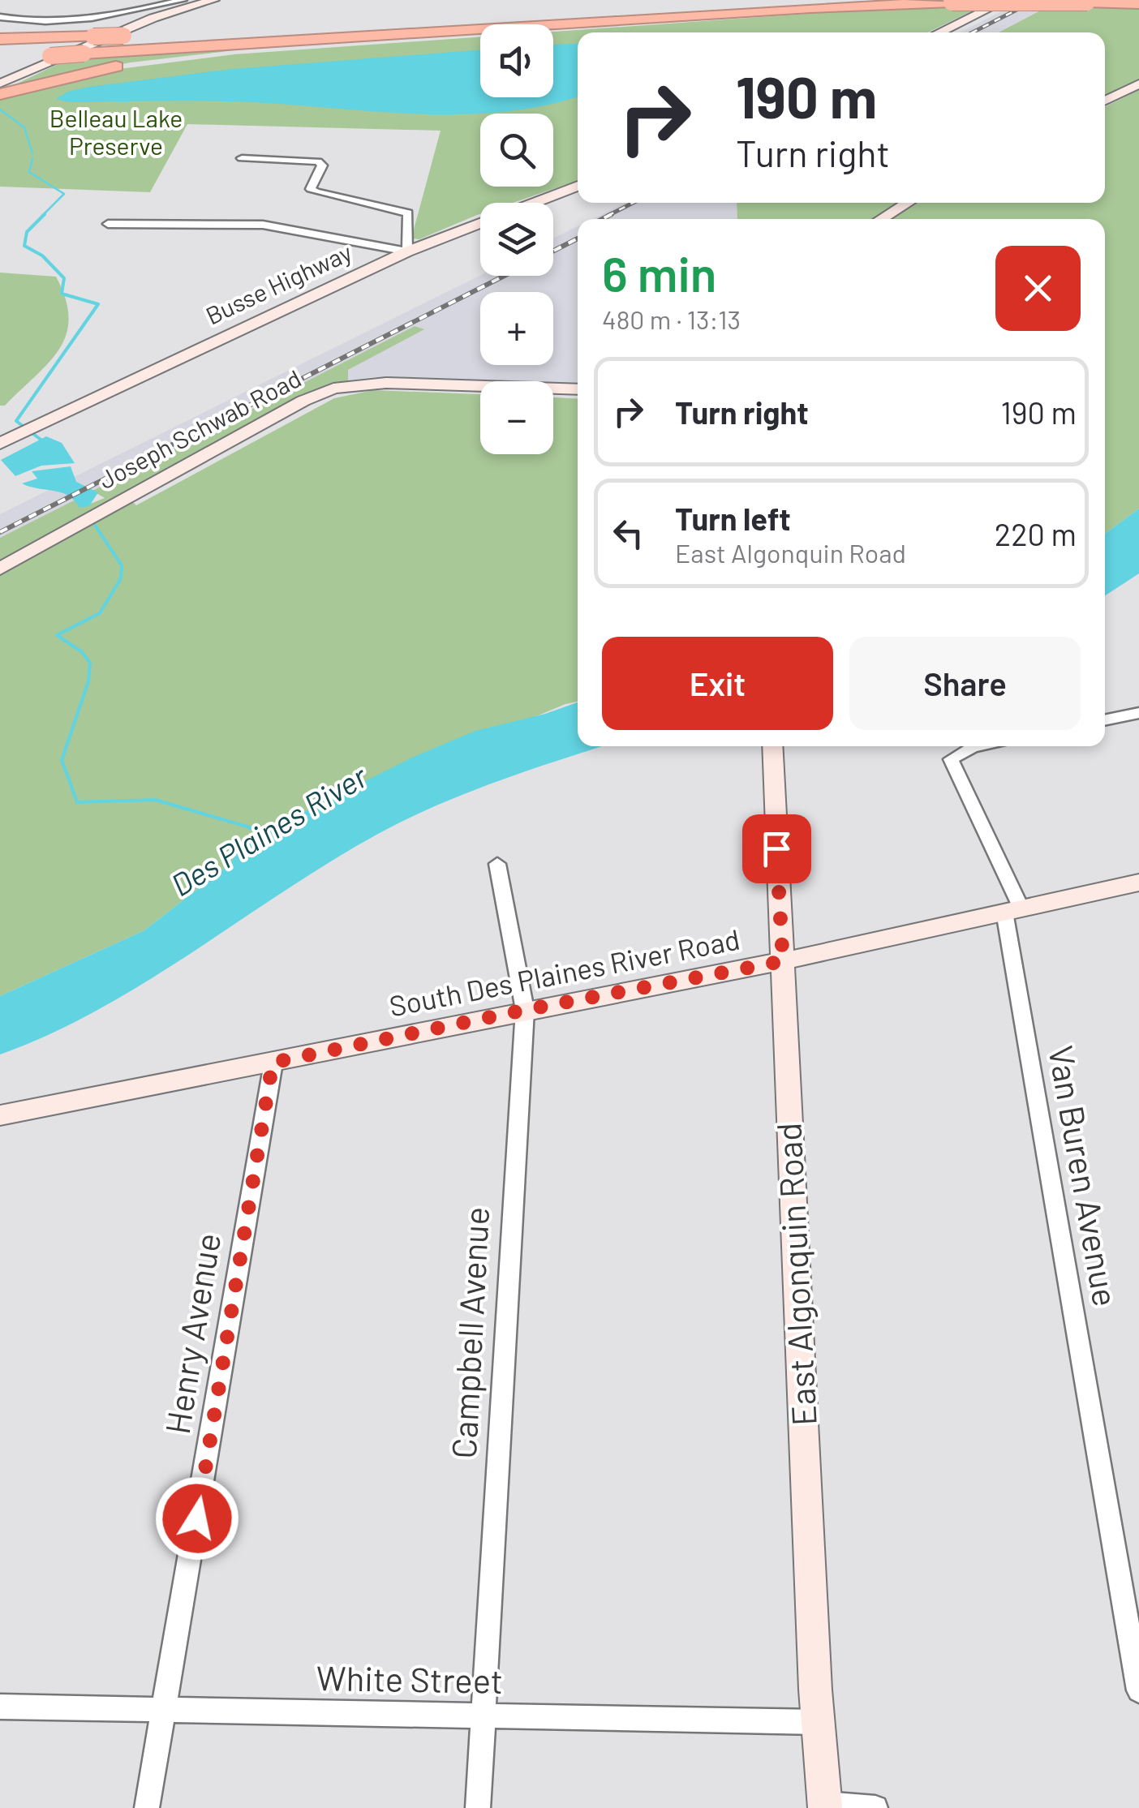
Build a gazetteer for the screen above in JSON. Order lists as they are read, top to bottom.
{
  "streets": {
    "main road": [
      "Busse Highway",
      "Joseph Schwab Road",
      "South Des Plaines River Road",
      "East Algonquin Road"
    ],
    "street": [
      "Van Buren Avenue",
      "Campbell Avenue",
      "Henry Avenue",
      "White Street"
    ]
  },
  "crossings": [
    ["South Des Plaines River Road", "Van Buren Avenue"],
    ["South Des Plaines River Road", "East Algonquin Road"],
    ["South Des Plaines River Road", "Campbell Avenue"],
    ["South Des Plaines River Road", "Henry Avenue"],
    ["East Algonquin Road", "White Street"],
    ["Campbell Avenue", "White Street"],
    ["Henry Avenue", "White Street"]
  ],
  "water": ["Des Plaines River"],
  "parks": ["Belleau Lake Preserve"],
  "page": {
    "map_buttons": ["+", "−"],
    "turn": ["190 m", "Turn right"],
    "heading": ["6 min", "480 m · 13:13"],
    "list": [
      {
        "name": "Turn right",
        "value": "190 m"
      },
      {
        "name": "Turn left",
        "note": "East Algonquin Road",
        "value": "220 m"
      }
    ],
    "buttons": ["Exit", "Share"]
  }
}
